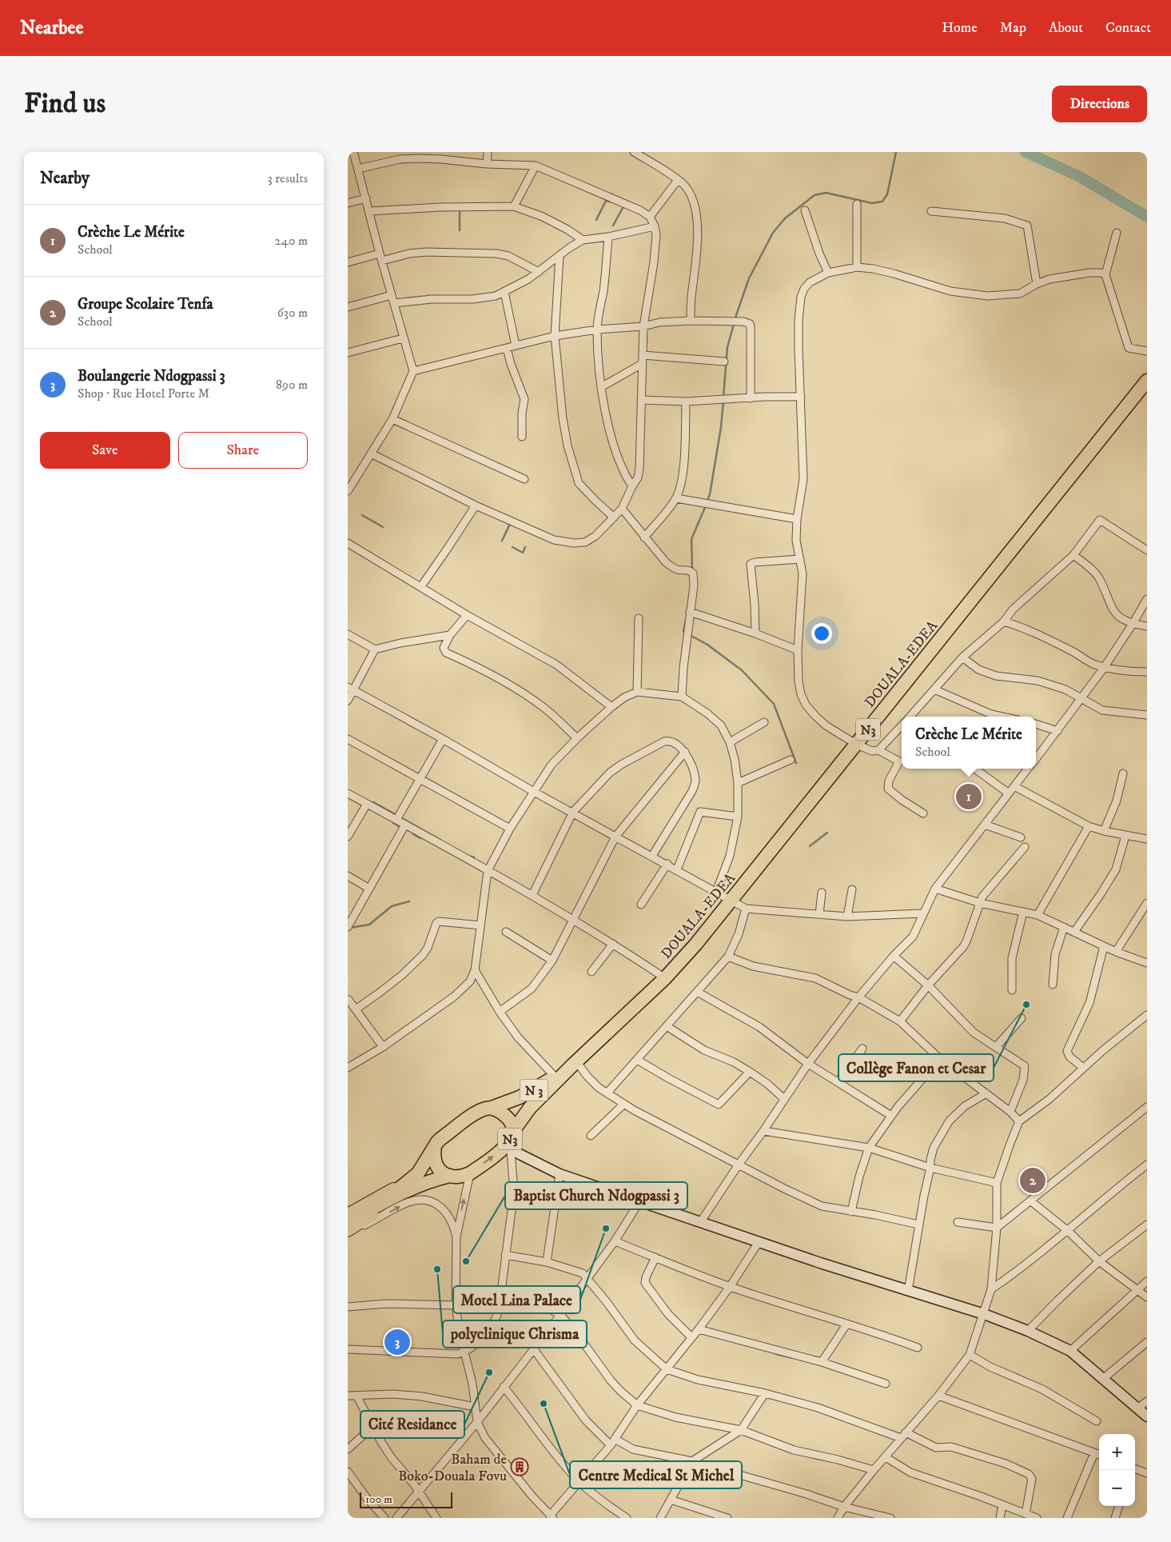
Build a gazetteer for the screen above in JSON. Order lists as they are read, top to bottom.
{
  "streets": {
    "highway": ["DOUALA-EDEA", "N3", "N 3"]
  },
  "crossings": [
    ["DOUALA-EDEA", "N 3"],
    ["N3", "N 3"]
  ],
  "places": {
    "other": [
      "Collège Fanon et Cesar",
      "Motel Lina Palace",
      "Baptist Church Ndogpassi 3",
      "polyclinique Chrisma",
      "Cité Residance",
      "Centre Medical St Michel"
    ],
    "building": ["Baham de Boko-Douala Fovu"]
  },
  "scale_bar": "100 m",
  "page": {
    "header": "Nearbee",
    "nav": [
      "Home",
      "Map",
      "About",
      "Contact"
    ],
    "buttons": [
      "Directions",
      ["Save", "Share"]
    ],
    "title": "Find us",
    "heading": ["Nearby", "3 results"],
    "list": [
      {
        "mark": "1",
        "name": "Crèche Le Mérite",
        "note": "School",
        "value": "240 m"
      },
      {
        "mark": "2",
        "name": "Groupe Scolaire Tenfa",
        "note": "School",
        "value": "630 m"
      },
      {
        "mark": "3",
        "name": "Boulangerie Ndogpassi 3",
        "note": "Shop · Rue Hotel Porte M",
        "value": "890 m"
      }
    ],
    "popup": ["Crèche Le Mérite", "School"],
    "pins": ["1", "2", "3"],
    "map_buttons": ["+", "−"],
    "scale": "100 m"
  }
}
